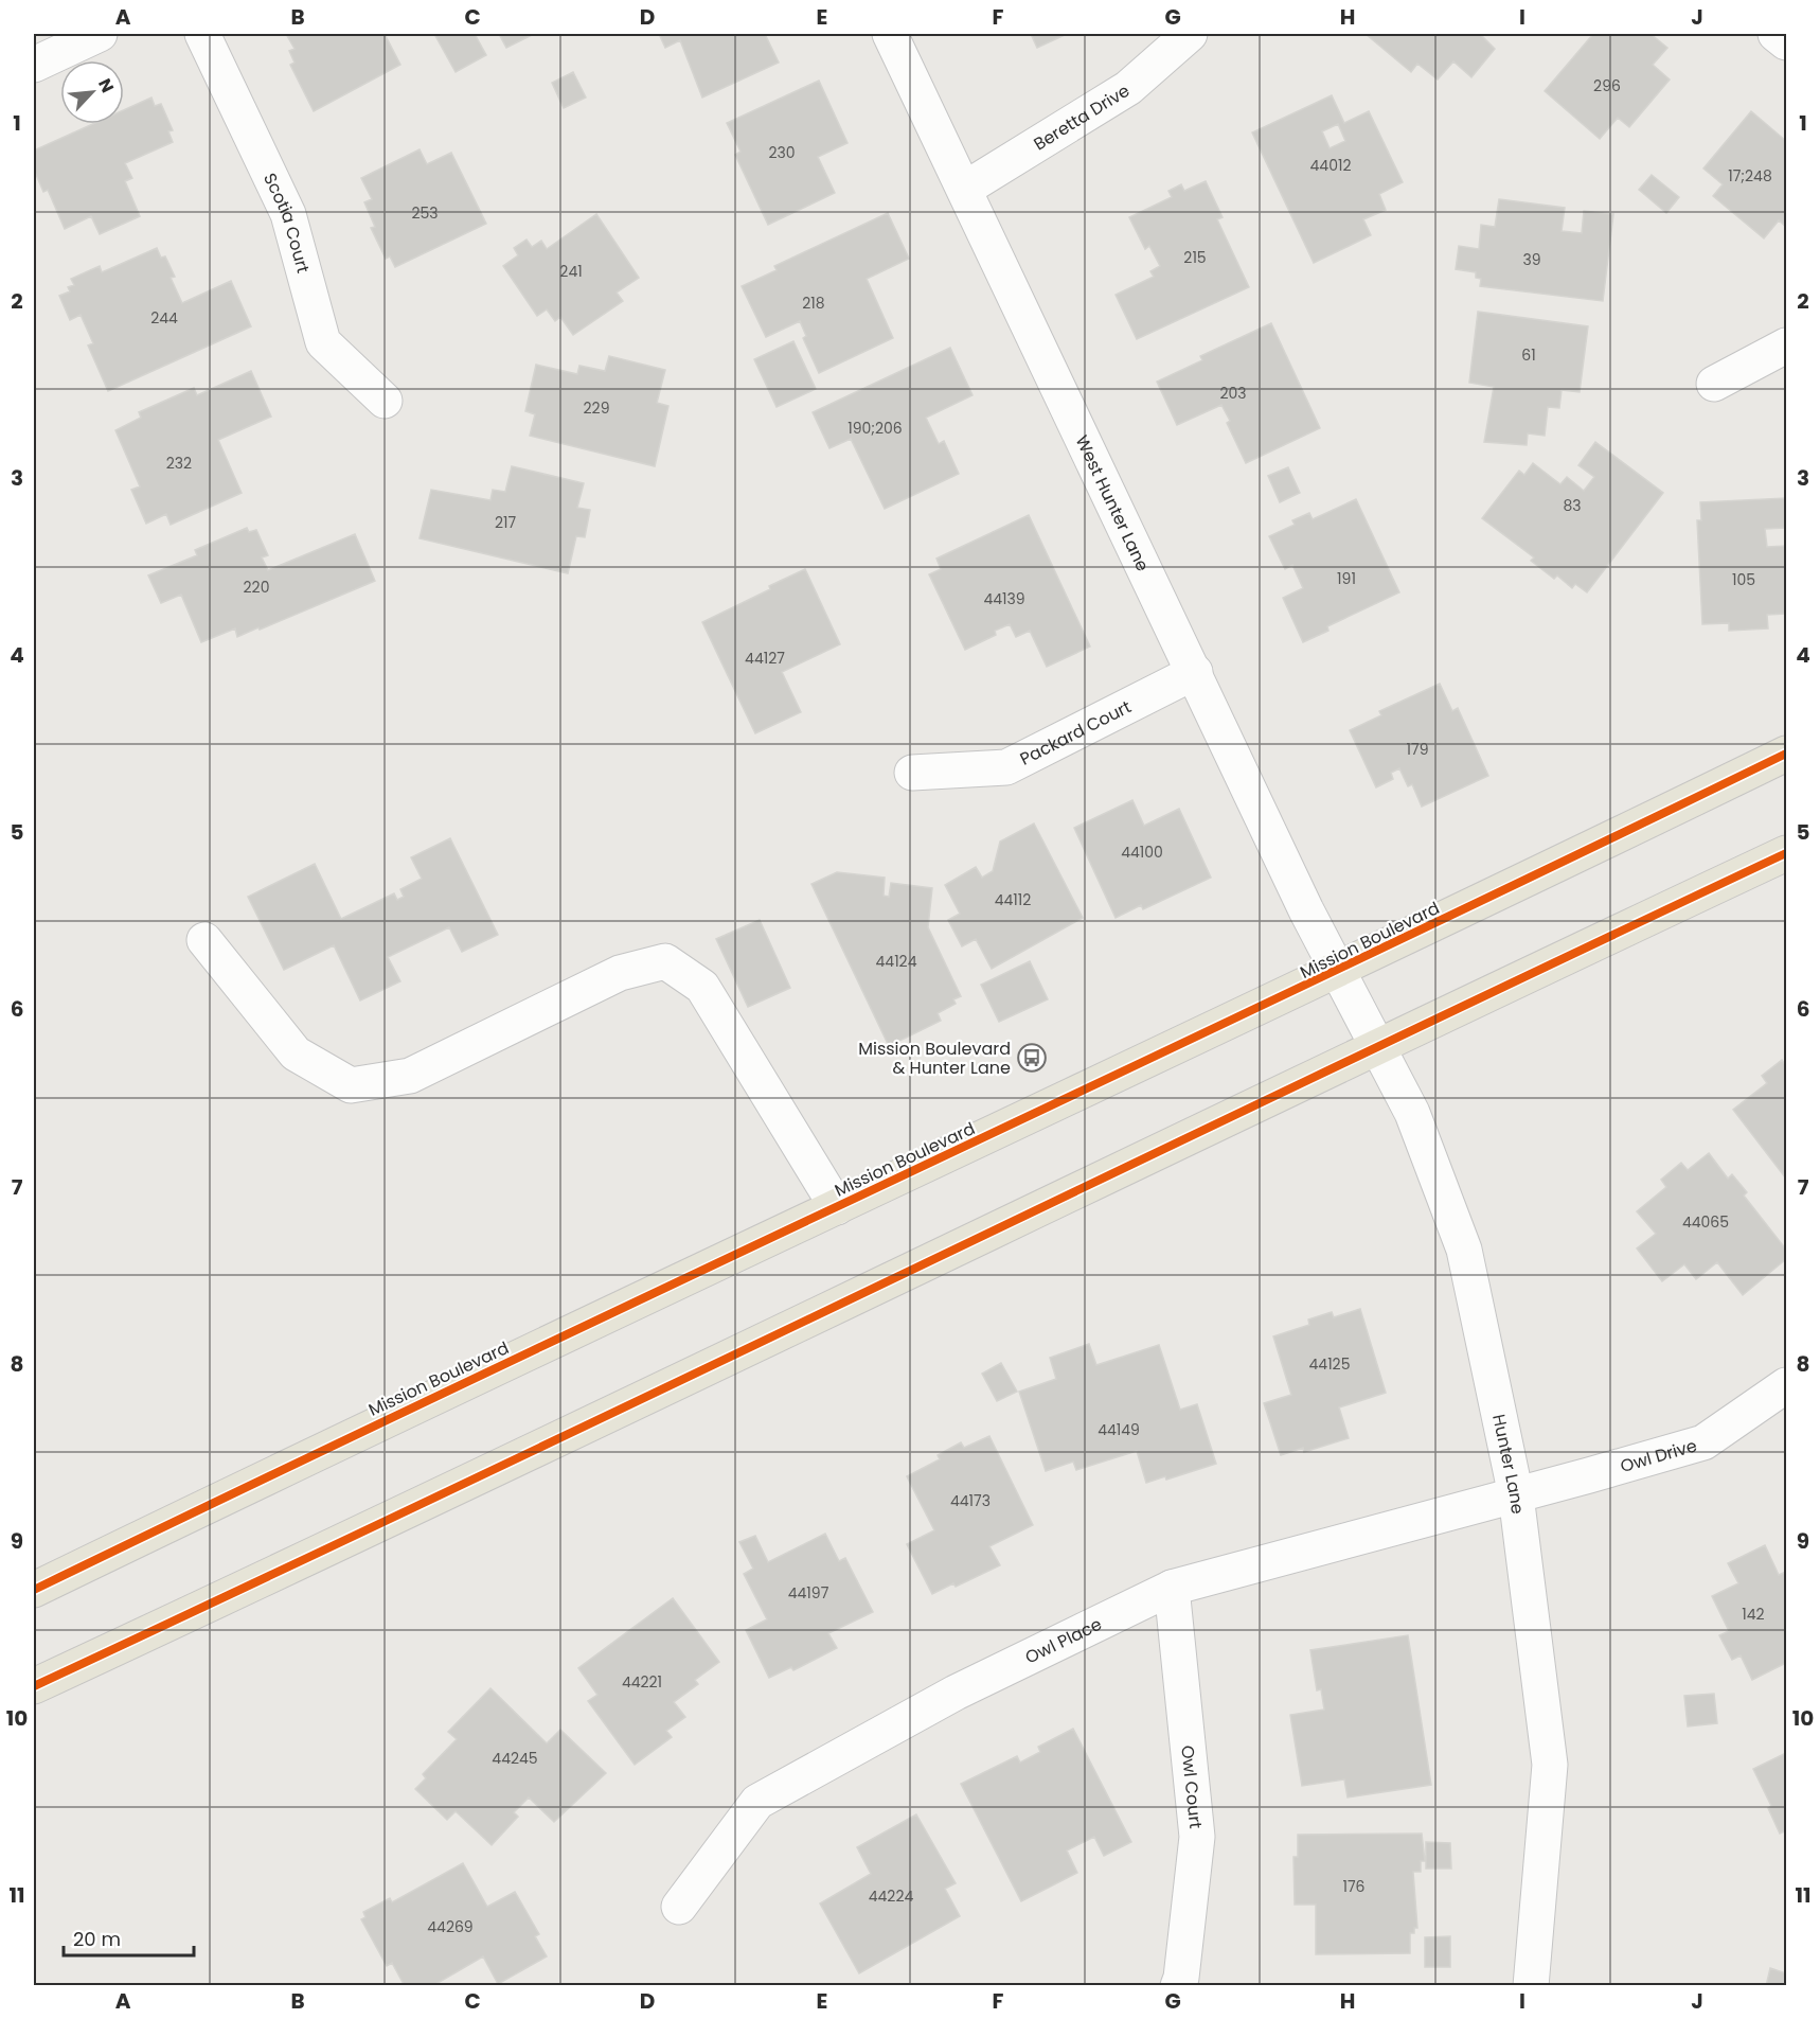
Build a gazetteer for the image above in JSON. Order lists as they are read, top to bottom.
{
  "streets": {
    "main road": ["Mission Boulevard"],
    "street": [
      "Beretta Drive",
      "Scotia Court",
      "West Hunter Lane",
      "Packard Court",
      "Owl Drive",
      "Hunter Lane",
      "Owl Place",
      "Owl Court"
    ]
  },
  "crossings": [
    ["Beretta Drive", "West Hunter Lane"],
    ["West Hunter Lane", "Packard Court"],
    ["West Hunter Lane", "Mission Boulevard"],
    ["West Hunter Lane", "Hunter Lane"],
    ["Mission Boulevard", "Hunter Lane"],
    ["Owl Drive", "Hunter Lane"],
    ["Owl Drive", "Owl Place"],
    ["Hunter Lane", "Owl Place"],
    ["Owl Place", "Owl Court"]
  ],
  "places": {
    "bus stop": ["Mission Boulevard & Hunter Lane"]
  },
  "house_numbers": [
    "296",
    "230",
    "44012",
    "17;248",
    "253",
    "215",
    "39",
    "241",
    "218",
    "244",
    "61",
    "203",
    "229",
    "190;206",
    "232",
    "83",
    "217",
    "191",
    "105",
    "220",
    "44139",
    "44127",
    "179",
    "44100",
    "44112",
    "44124",
    "44065",
    "44125",
    "44149",
    "44173",
    "44197",
    "142",
    "44221",
    "44245",
    "176",
    "44224",
    "44269"
  ],
  "scale_bar": "20 m",
  "north": "top right",
  "grid": {
    "columns": [
      "A",
      "B",
      "C",
      "D",
      "E",
      "F",
      "G",
      "H",
      "I",
      "J"
    ],
    "rows": [
      "1",
      "2",
      "3",
      "4",
      "5",
      "6",
      "7",
      "8",
      "9",
      "10",
      "11"
    ]
  }
}
